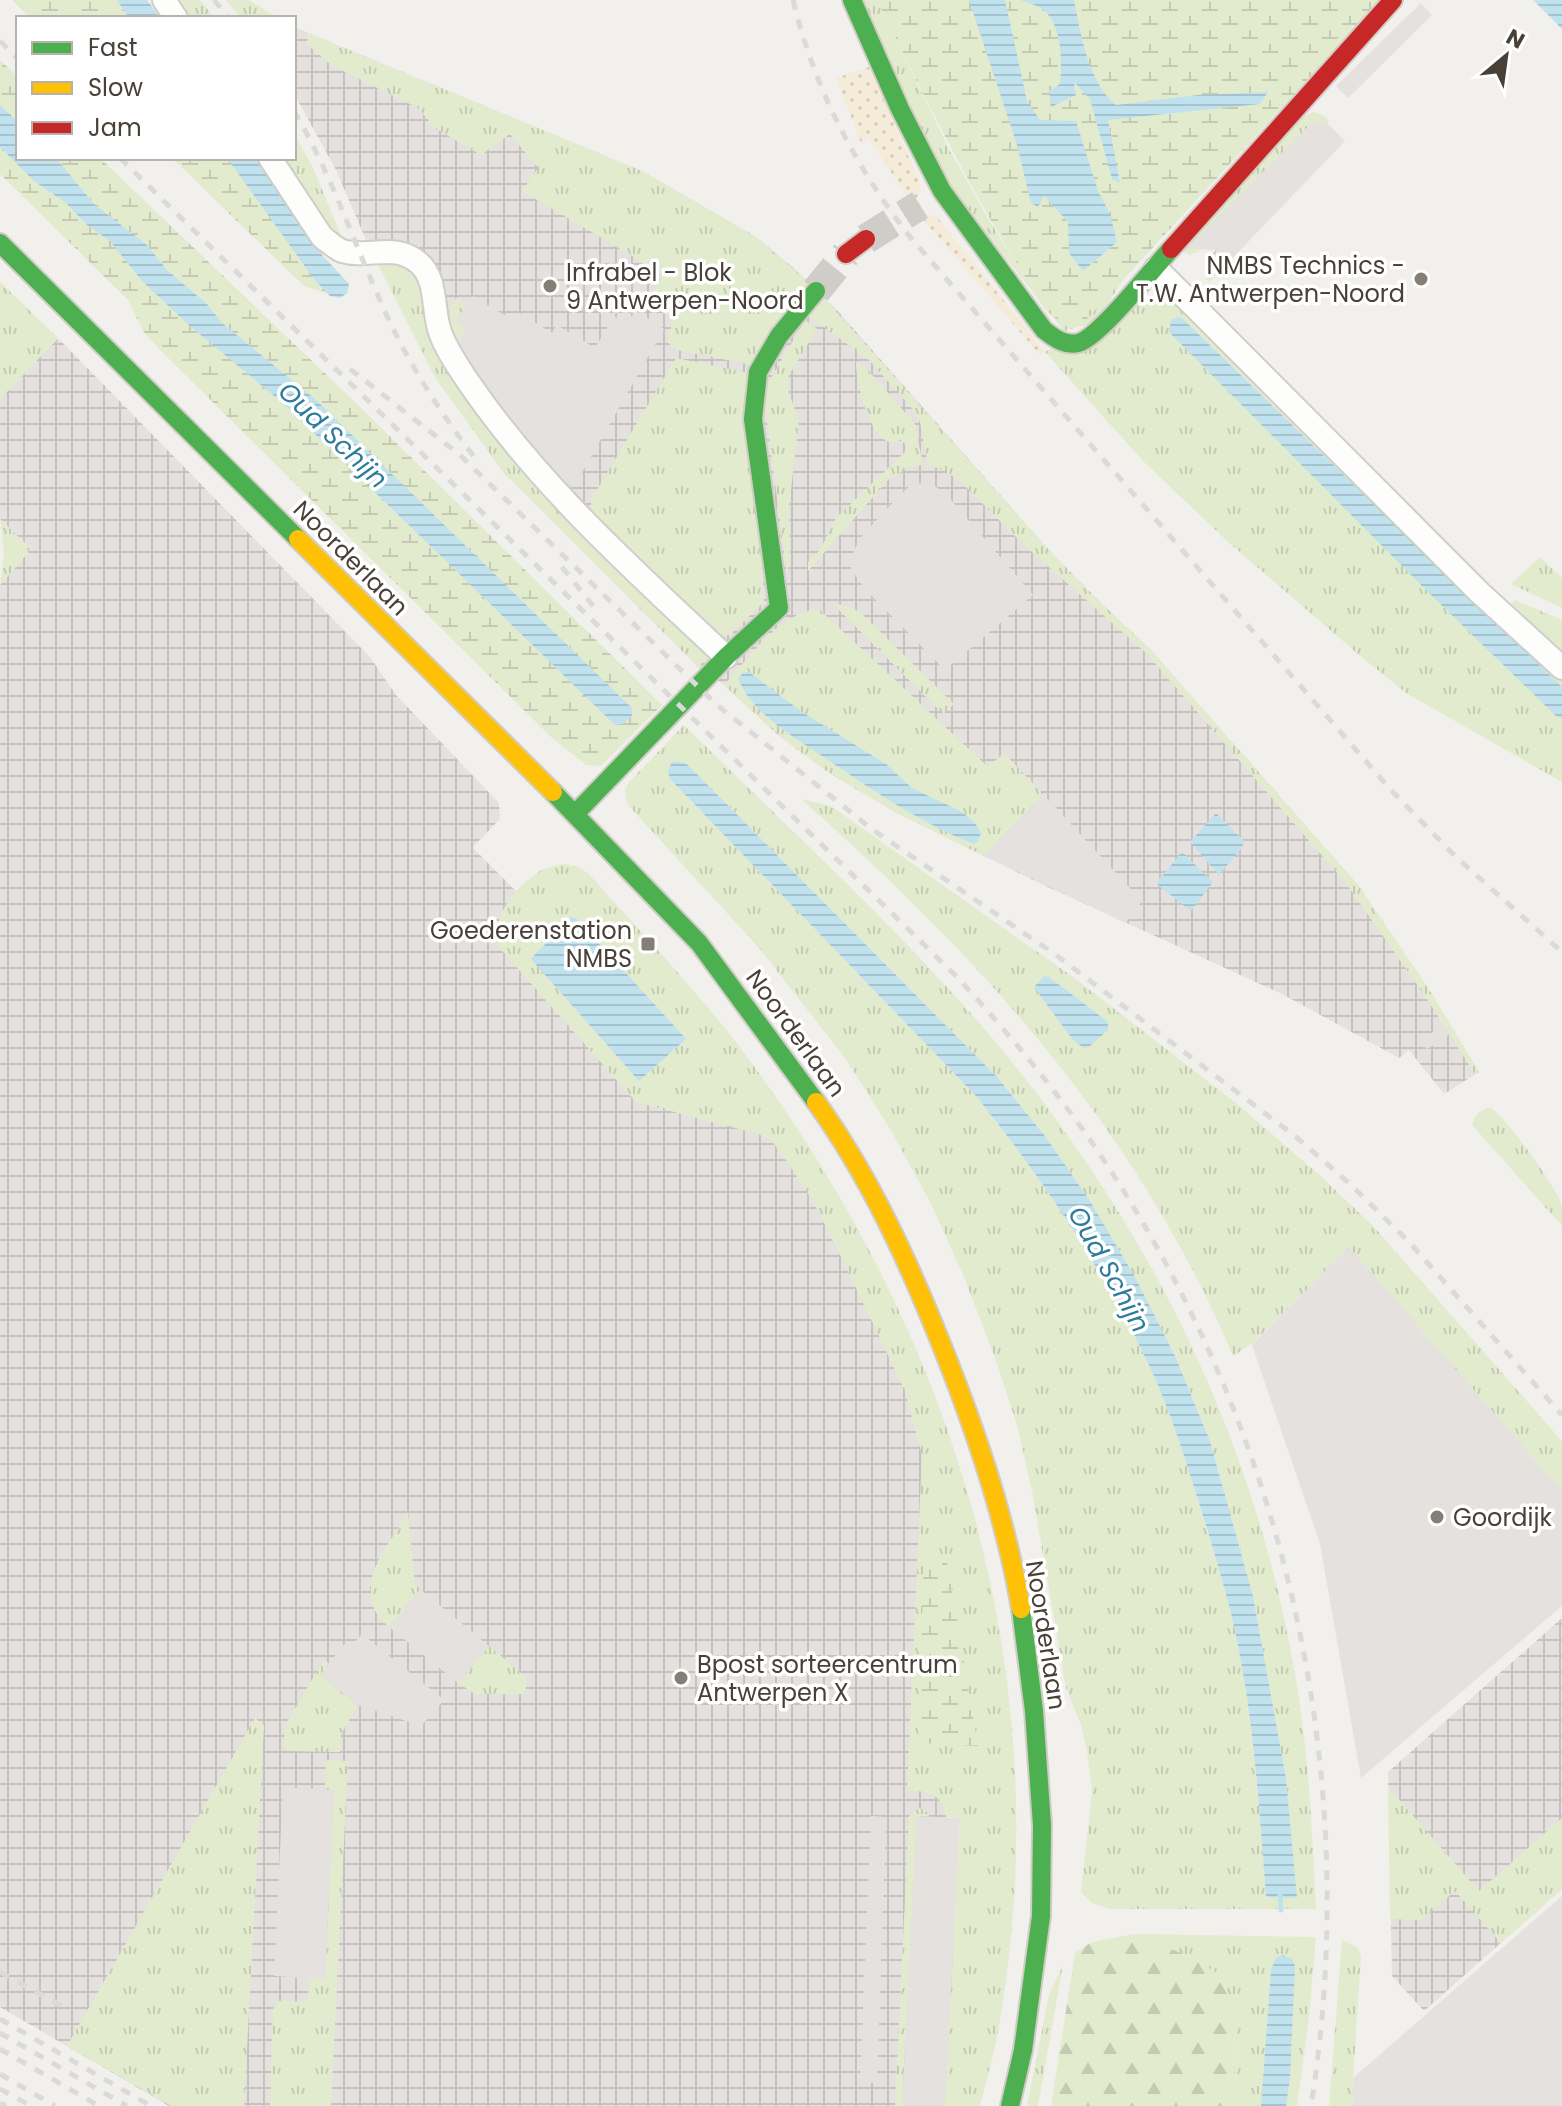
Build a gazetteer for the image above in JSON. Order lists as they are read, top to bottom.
{
  "streets": {
    "main road": ["Noorderlaan"]
  },
  "water": ["Oud Schijn"],
  "places": {
    "other": [
      "NMBS Technics - T.W. Antwerpen-Noord",
      "Infrabel - Blok 9 Antwerpen-Noord",
      "Goordijk",
      "Bpost sorteercentrum Antwerpen X"
    ],
    "transit": ["Goederenstation NMBS"]
  },
  "legend": ["Fast", "Slow", "Jam"],
  "north": "top right"
}
